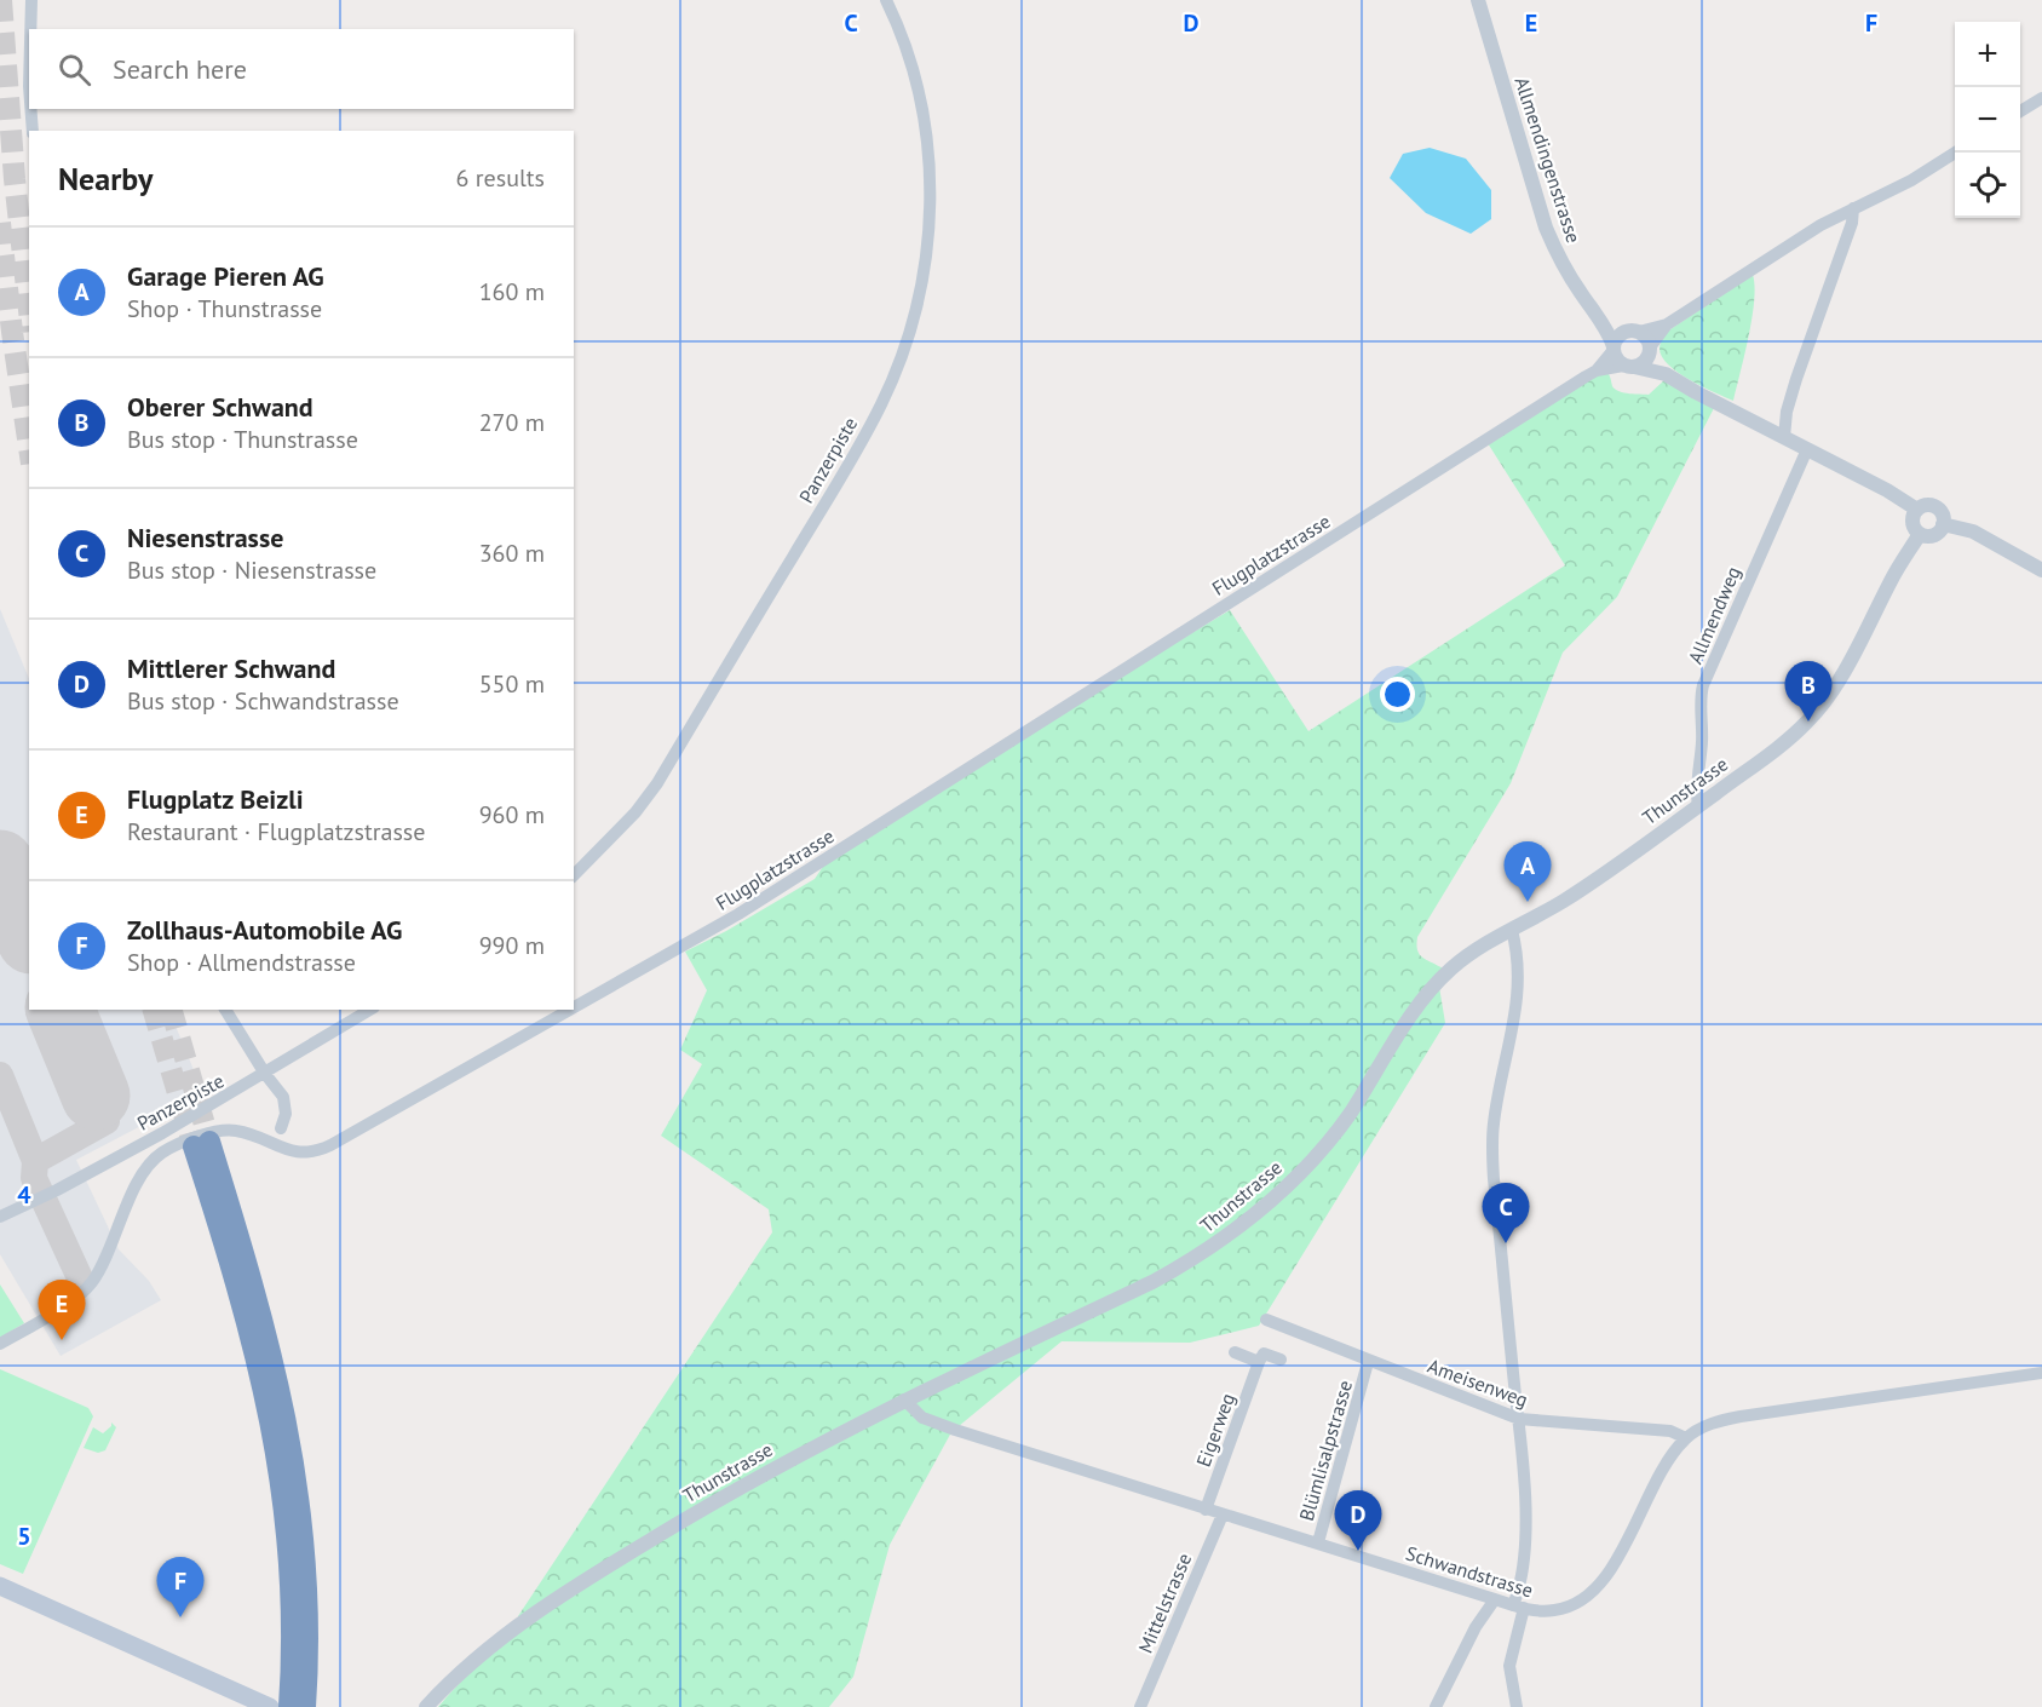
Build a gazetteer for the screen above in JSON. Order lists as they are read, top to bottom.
{
  "streets": {
    "street": [
      "Allmendingenstrasse",
      "Panzerpiste",
      "Flugplatzstrasse",
      "Allmendweg",
      "Thunstrasse",
      "Ameisenweg",
      "Eigerweg",
      "Blümlisalpstrasse",
      "Schwandstrasse",
      "Mittelstrasse"
    ]
  },
  "crossings": [
    ["Allmendingenstrasse", "Flugplatzstrasse"],
    ["Allmendweg", "Thunstrasse"],
    ["Thunstrasse", "Schwandstrasse"],
    ["Ameisenweg", "Schwandstrasse"],
    ["Eigerweg", "Schwandstrasse"],
    ["Blümlisalpstrasse", "Schwandstrasse"],
    ["Schwandstrasse", "Mittelstrasse"]
  ],
  "page": {
    "map_buttons": ["+", "−"],
    "search": "Search here",
    "heading": ["Nearby", "6 results"],
    "list": [
      {
        "mark": "A",
        "name": "Garage Pieren AG",
        "note": "Shop · Thunstrasse",
        "value": "160 m"
      },
      {
        "mark": "B",
        "name": "Oberer Schwand",
        "note": "Bus stop · Thunstrasse",
        "value": "270 m"
      },
      {
        "mark": "C",
        "name": "Niesenstrasse",
        "note": "Bus stop · Niesenstrasse",
        "value": "360 m"
      },
      {
        "mark": "D",
        "name": "Mittlerer Schwand",
        "note": "Bus stop · Schwandstrasse",
        "value": "550 m"
      },
      {
        "mark": "E",
        "name": "Flugplatz Beizli",
        "note": "Restaurant · Flugplatzstrasse",
        "value": "960 m"
      },
      {
        "mark": "F",
        "name": "Zollhaus-Automobile AG",
        "note": "Shop · Allmendstrasse",
        "value": "990 m"
      }
    ],
    "pins": [
      "B",
      "A",
      "C",
      "E",
      "D",
      "F"
    ]
  },
  "grid": {
    "columns": [
      "C",
      "D",
      "E",
      "F"
    ],
    "rows": ["4", "5"]
  }
}
